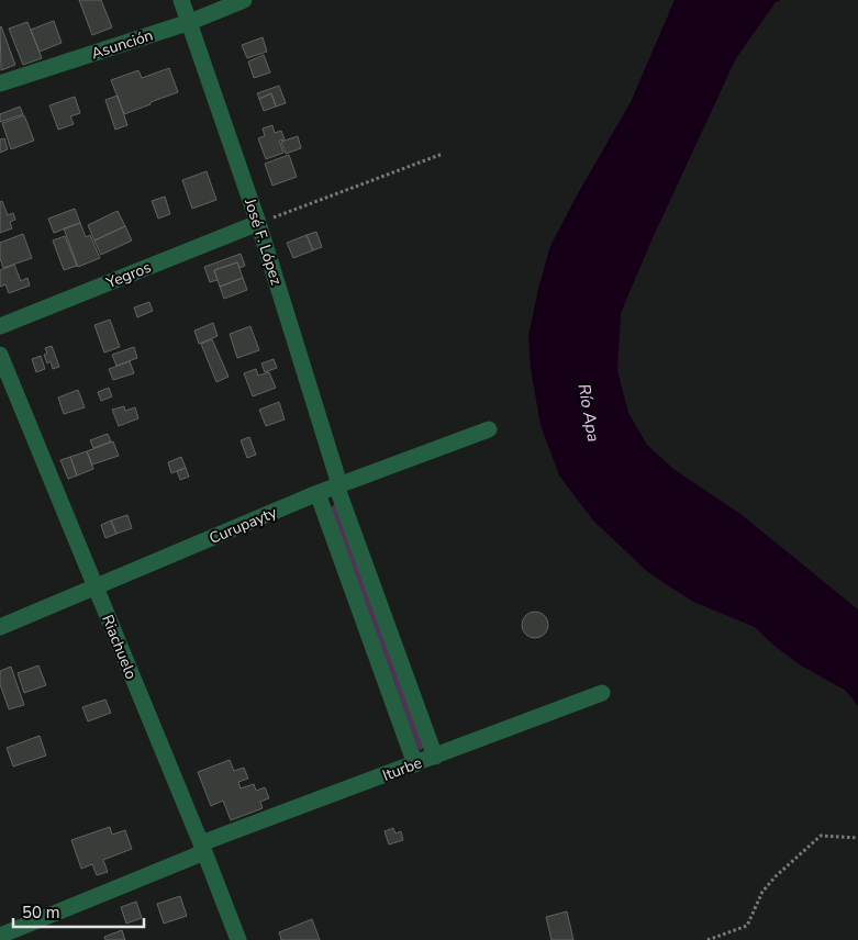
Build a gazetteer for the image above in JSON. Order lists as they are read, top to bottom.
{
  "streets": {
    "street": [
      "Asunción",
      "José F. López",
      "Yegros",
      "Curupayty",
      "Riachuelo",
      "Iturbe"
    ]
  },
  "crossings": [
    ["Asunción", "José F. López"],
    ["José F. López", "Yegros"],
    ["José F. López", "Curupayty"],
    ["José F. López", "Iturbe"],
    ["Curupayty", "Riachuelo"],
    ["Riachuelo", "Iturbe"]
  ],
  "water": ["Río Apa"],
  "scale_bar": "50 m"
}
